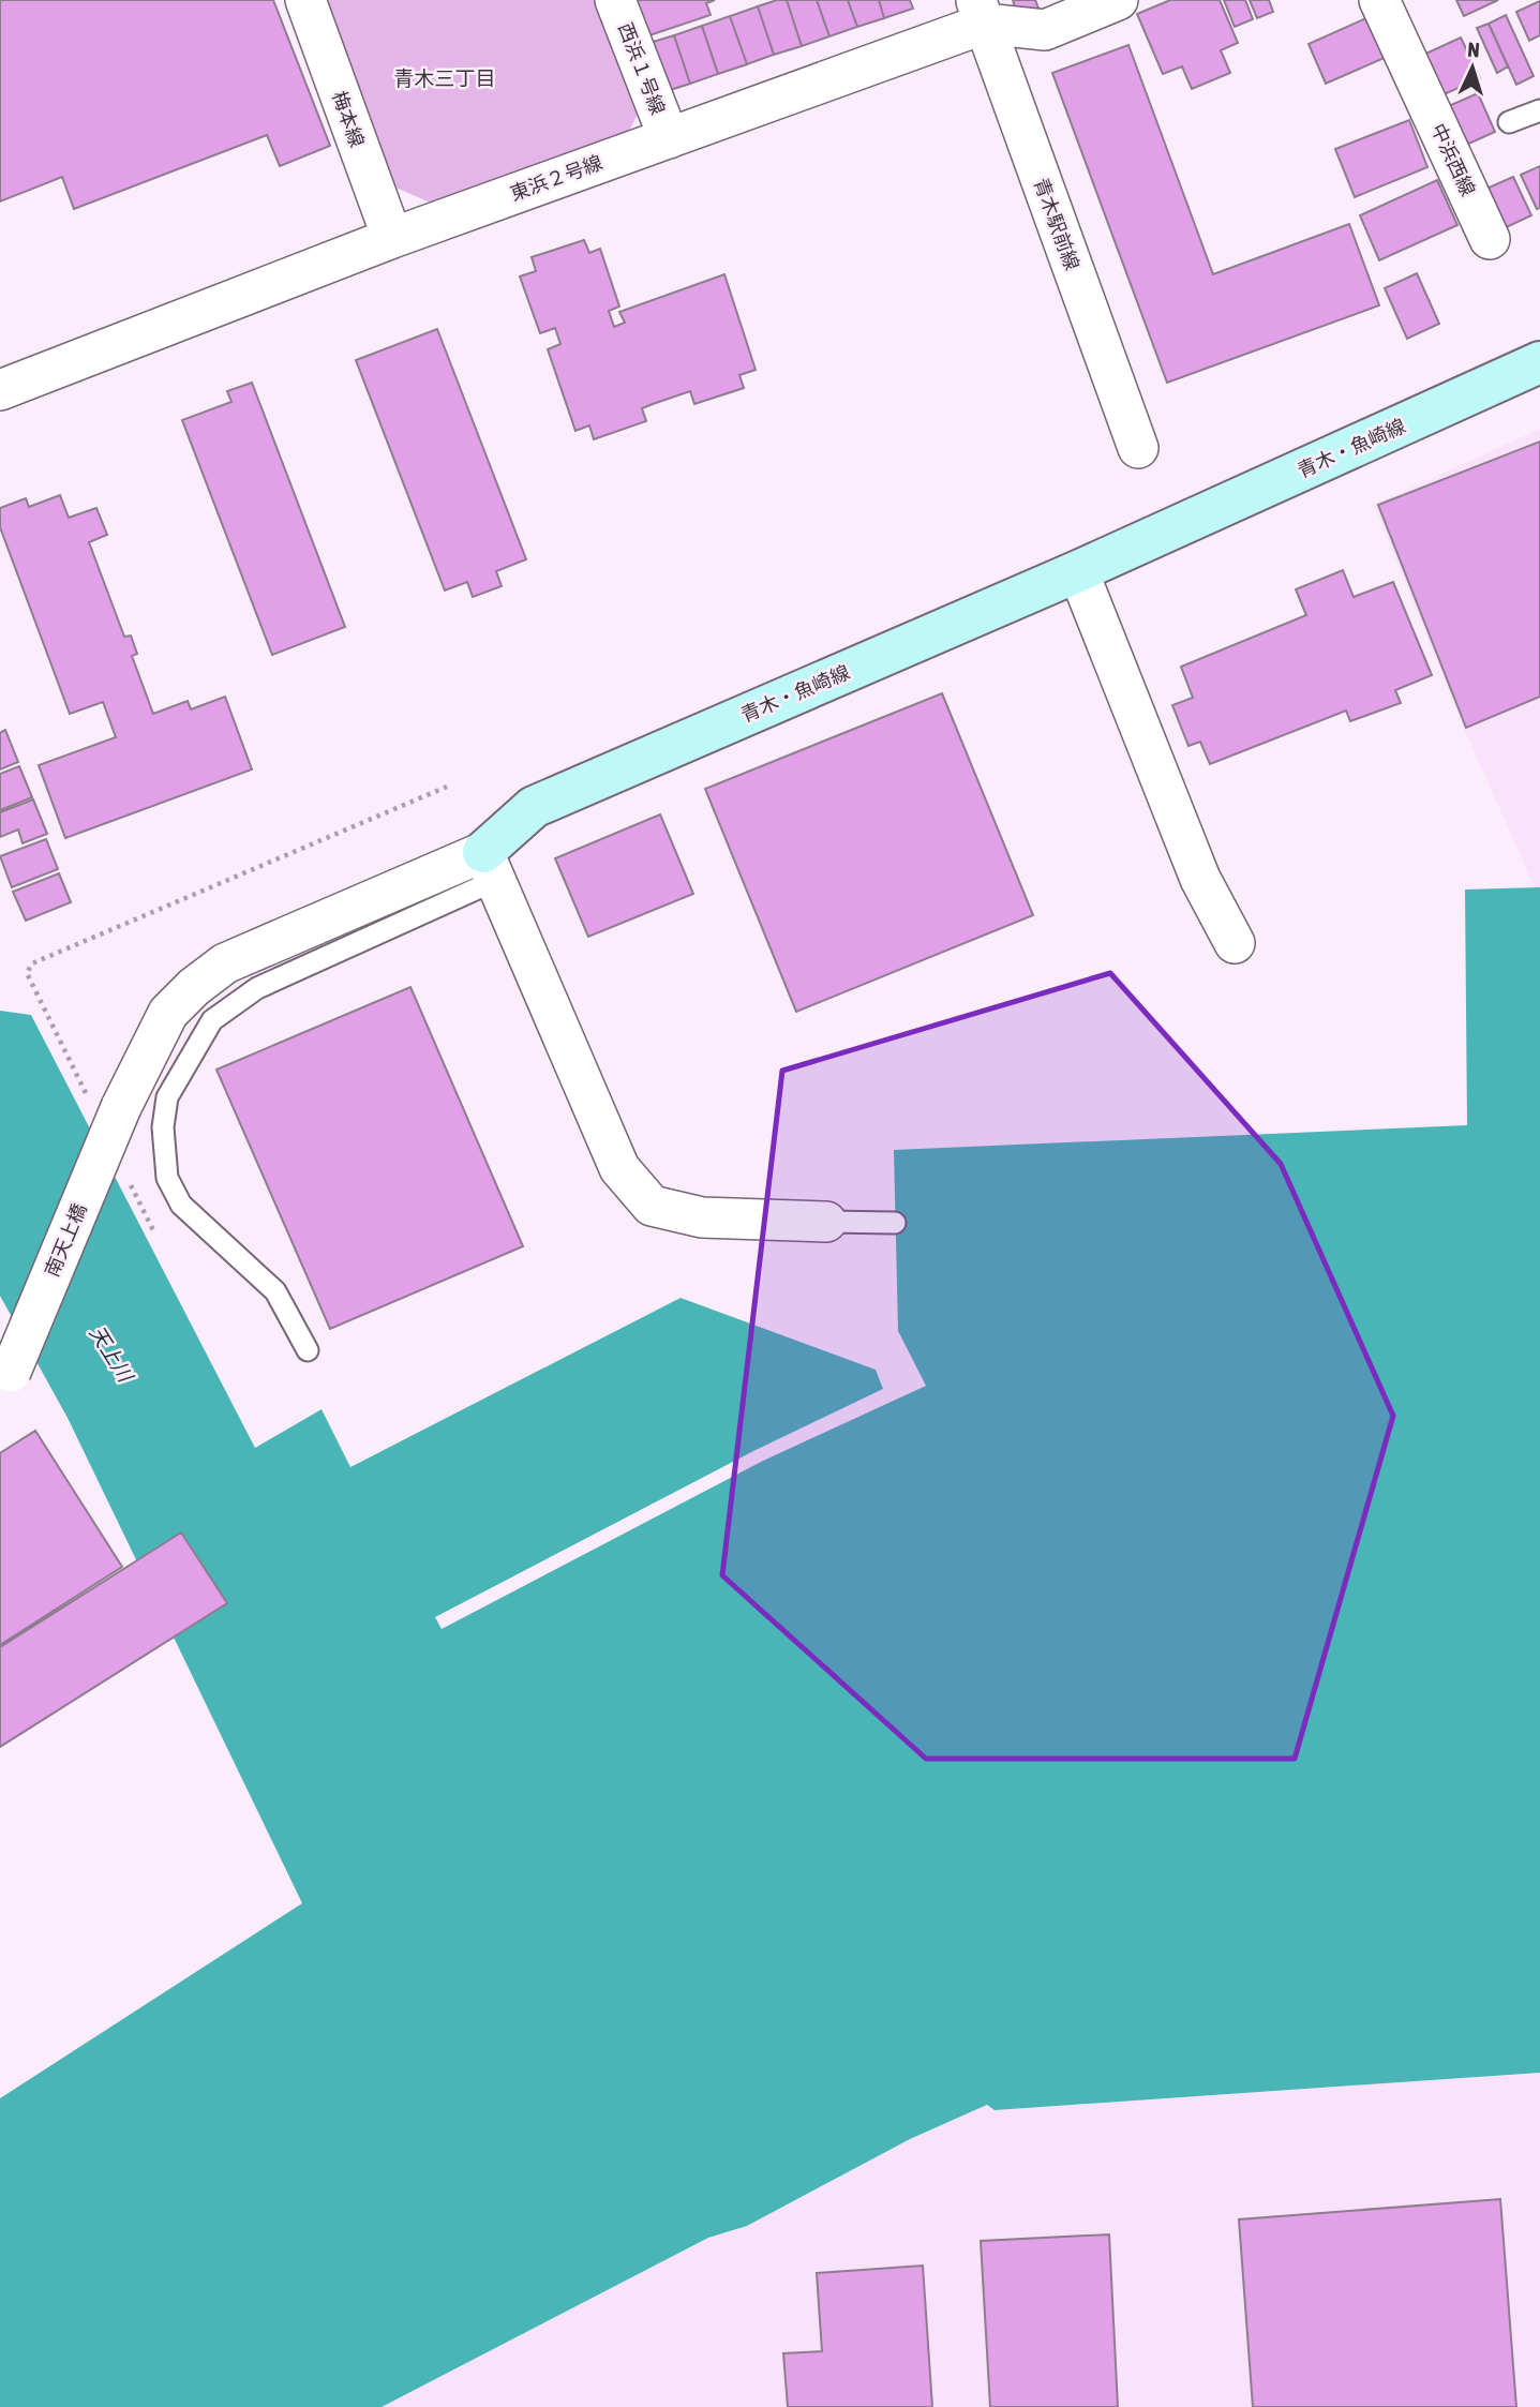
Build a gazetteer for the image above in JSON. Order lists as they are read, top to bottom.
{
  "streets": {
    "street": [
      "西浜１号線",
      "梅本線",
      "中浜西線",
      "東浜２号線",
      "青木駅前線",
      "青木・魚崎線",
      "南天上橋"
    ]
  },
  "crossings": [
    ["西浜１号線", "東浜２号線"],
    ["梅本線", "東浜２号線"],
    ["東浜２号線", "青木駅前線"],
    ["青木・魚崎線", "南天上橋"]
  ],
  "districts": ["青木三丁目"],
  "water": ["天上川"],
  "north": "top"
}
